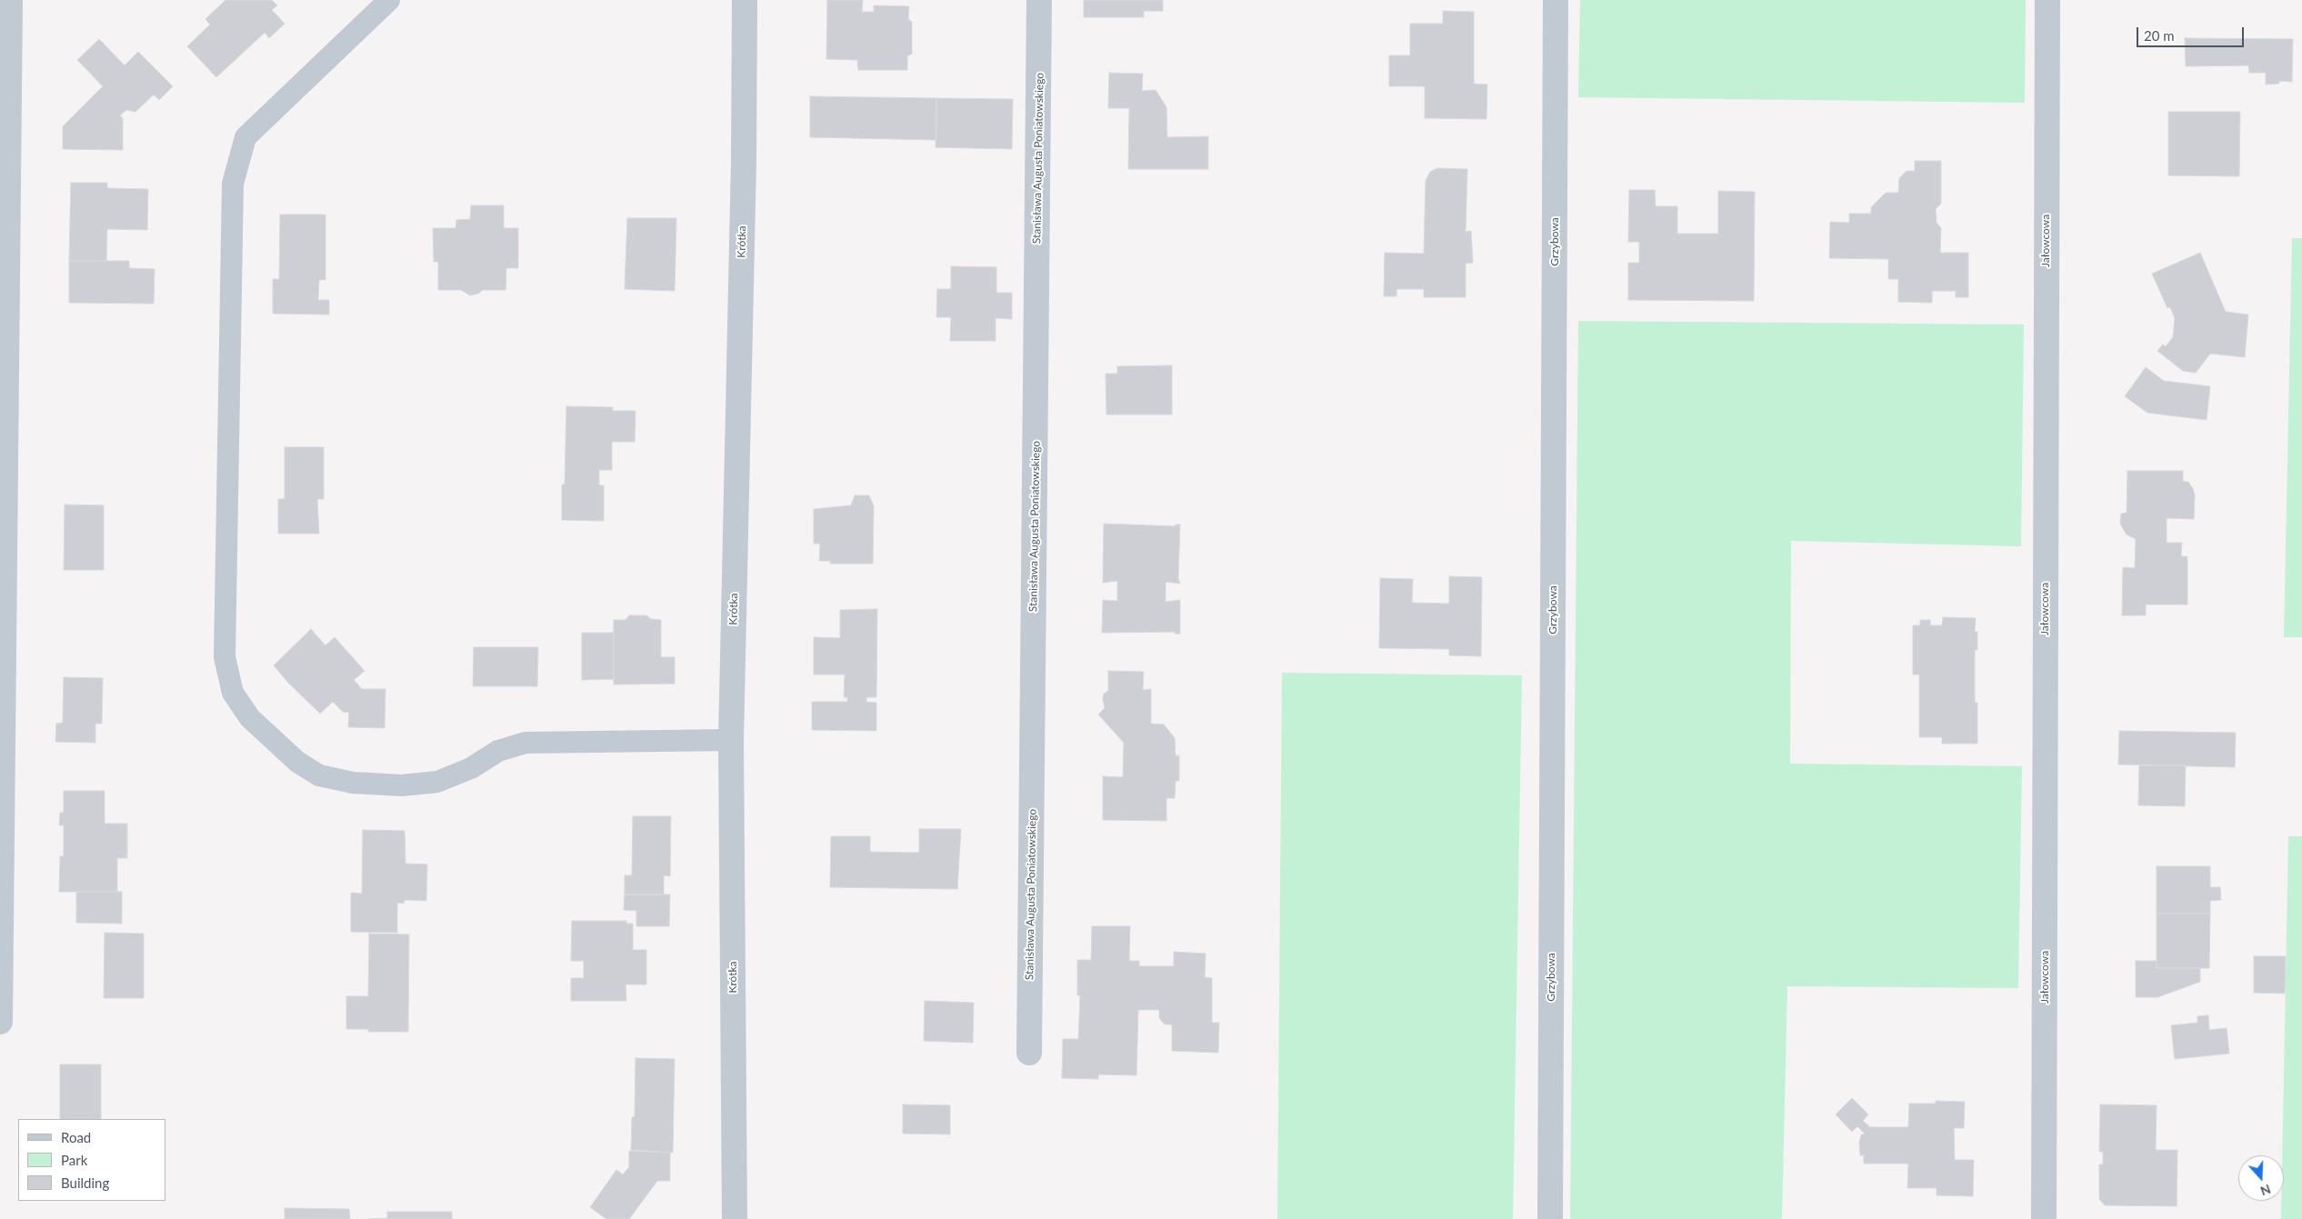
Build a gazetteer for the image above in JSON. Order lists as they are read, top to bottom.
{
  "streets": {
    "street": [
      "Stanisława Augusta Poniatowskiego",
      "Jałowcowa",
      "Krótka",
      "Grzybowa"
    ]
  },
  "legend": ["Road", "Park", "Building"],
  "scale_bar": "20 m",
  "north": "bottom"
}
